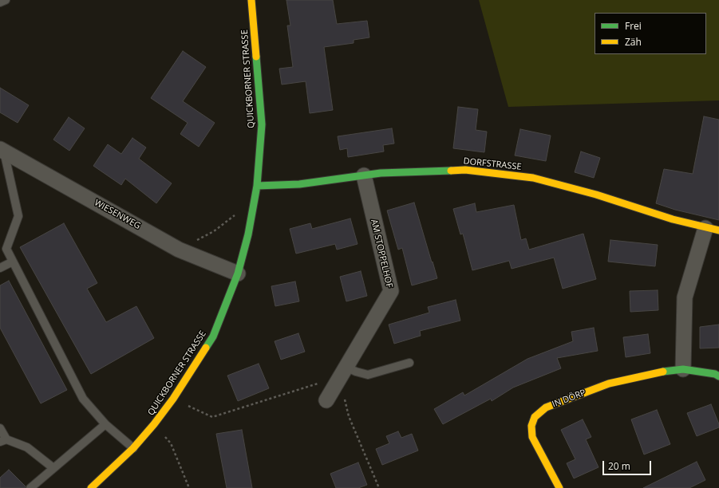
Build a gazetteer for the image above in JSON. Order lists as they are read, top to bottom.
{
  "streets": {
    "street": [
      "QUICKBORNER STRASSE",
      "DORFSTRASSE",
      "WIESENWEG",
      "AM STOPPELHOF",
      "IN DÖRP"
    ]
  },
  "crossings": [
    ["QUICKBORNER STRASSE", "DORFSTRASSE"],
    ["QUICKBORNER STRASSE", "WIESENWEG"],
    ["DORFSTRASSE", "AM STOPPELHOF"]
  ],
  "legend": ["Frei", "Zäh"],
  "scale_bar": "20 m"
}
